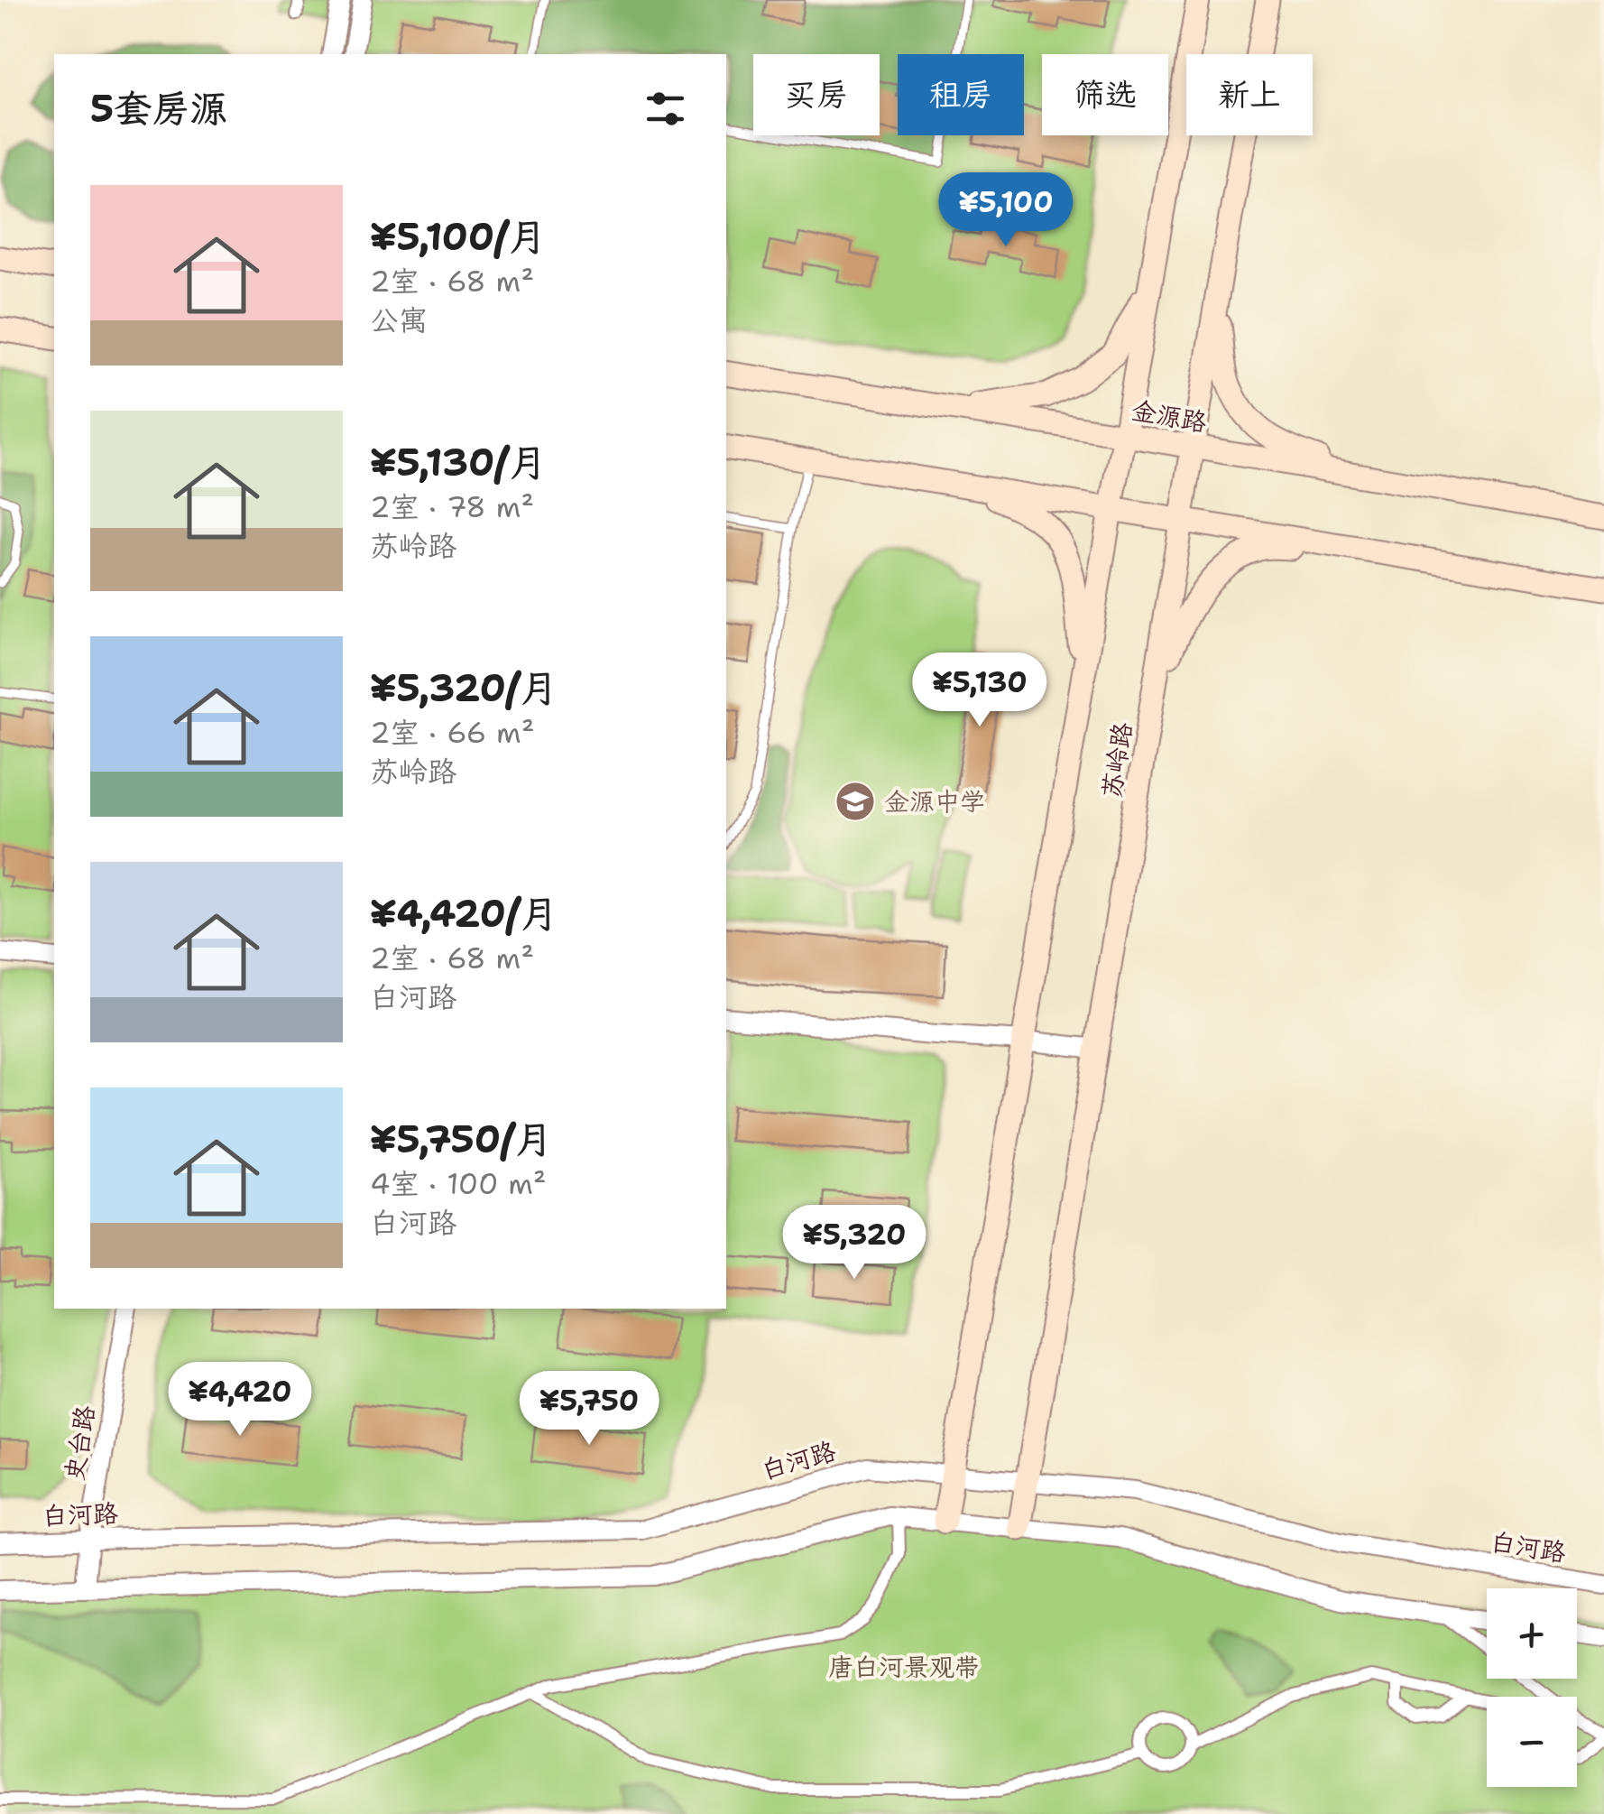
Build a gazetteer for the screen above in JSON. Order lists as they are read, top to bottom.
{
  "streets": {
    "main road": ["金源路", "苏岭路"],
    "street": ["史台路", "白河路"]
  },
  "crossings": [
    ["金源路", "苏岭路"],
    ["苏岭路", "白河路"],
    ["史台路", "白河路"]
  ],
  "parks": ["唐白河景观带"],
  "places": {
    "school or university": ["金源中学"]
  },
  "page": {
    "chip": [
      "买房",
      "租房",
      "筛选",
      "新上"
    ],
    "heading": "5套房源",
    "list": [
      {
        "name": "¥5,100/月",
        "note": "2室 · 68 m² · 公寓"
      },
      {
        "name": "¥5,130/月",
        "note": "2室 · 78 m² · 苏岭路"
      },
      {
        "name": "¥5,320/月",
        "note": "2室 · 66 m² · 苏岭路"
      },
      {
        "name": "¥4,420/月",
        "note": "2室 · 68 m² · 白河路"
      },
      {
        "name": "¥5,750/月",
        "note": "4室 · 100 m² · 白河路"
      }
    ],
    "price": [
      "¥5,100",
      "¥5,130",
      "¥5,320",
      "¥4,420",
      "¥5,750"
    ],
    "map_buttons": ["+", "−"]
  }
}
